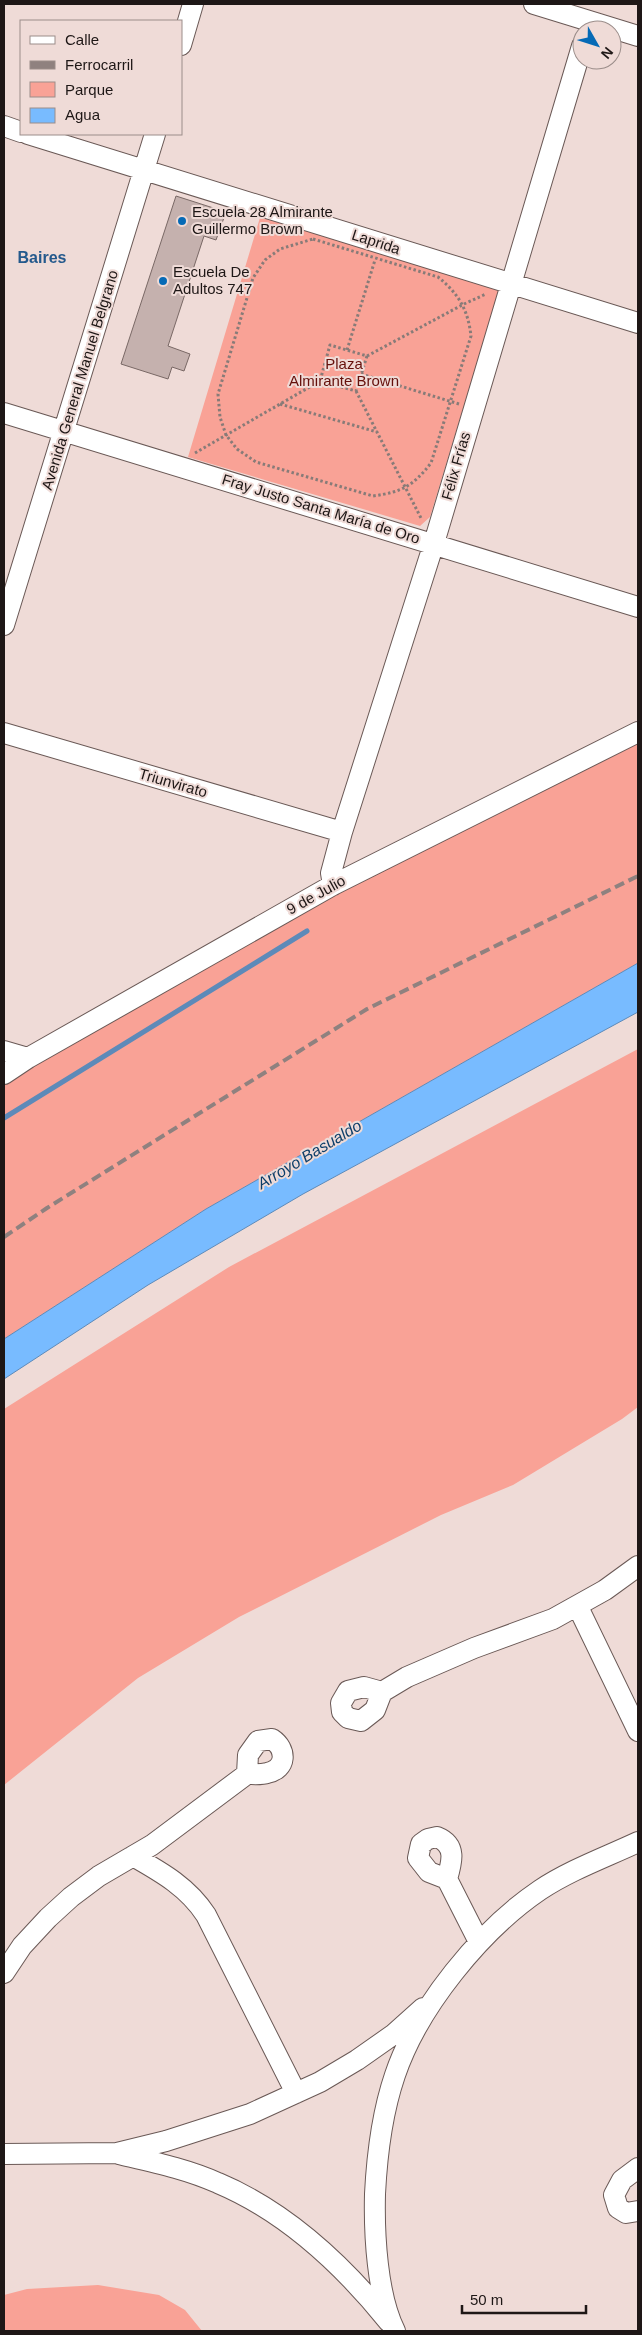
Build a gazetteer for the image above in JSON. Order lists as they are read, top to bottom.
{
  "streets": {
    "street": [
      "Laprida",
      "Avenida General Manuel Belgrano",
      "Félix Frías",
      "Fray Justo Santa María de Oro",
      "Triunvirato",
      "9 de Julio"
    ]
  },
  "crossings": [
    ["Laprida", "Avenida General Manuel Belgrano"],
    ["Laprida", "Félix Frías"],
    ["Avenida General Manuel Belgrano", "Fray Justo Santa María de Oro"],
    ["Félix Frías", "Fray Justo Santa María de Oro"],
    ["Félix Frías", "Triunvirato"],
    ["Félix Frías", "9 de Julio"]
  ],
  "districts": ["Baires"],
  "water": ["Arroyo Basualdo"],
  "parks": ["Plaza Almirante Brown"],
  "places": ["Escuela 28 Almirante Guillermo Brown", "Escuela De Adultos 747"],
  "legend": [
    "Calle",
    "Ferrocarril",
    "Parque",
    "Agua"
  ],
  "scale_bar": "50 m",
  "north": "bottom right"
}
